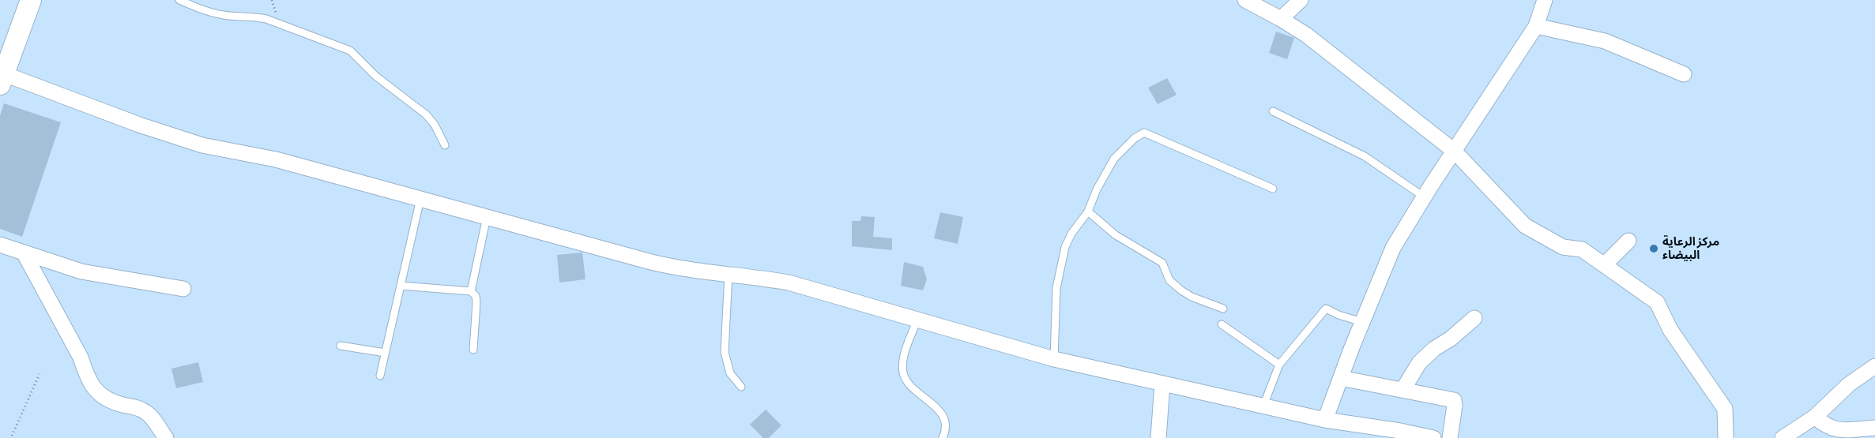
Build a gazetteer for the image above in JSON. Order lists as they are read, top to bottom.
{
  "places": ["مركز الرعاية البيضاء"]
}
